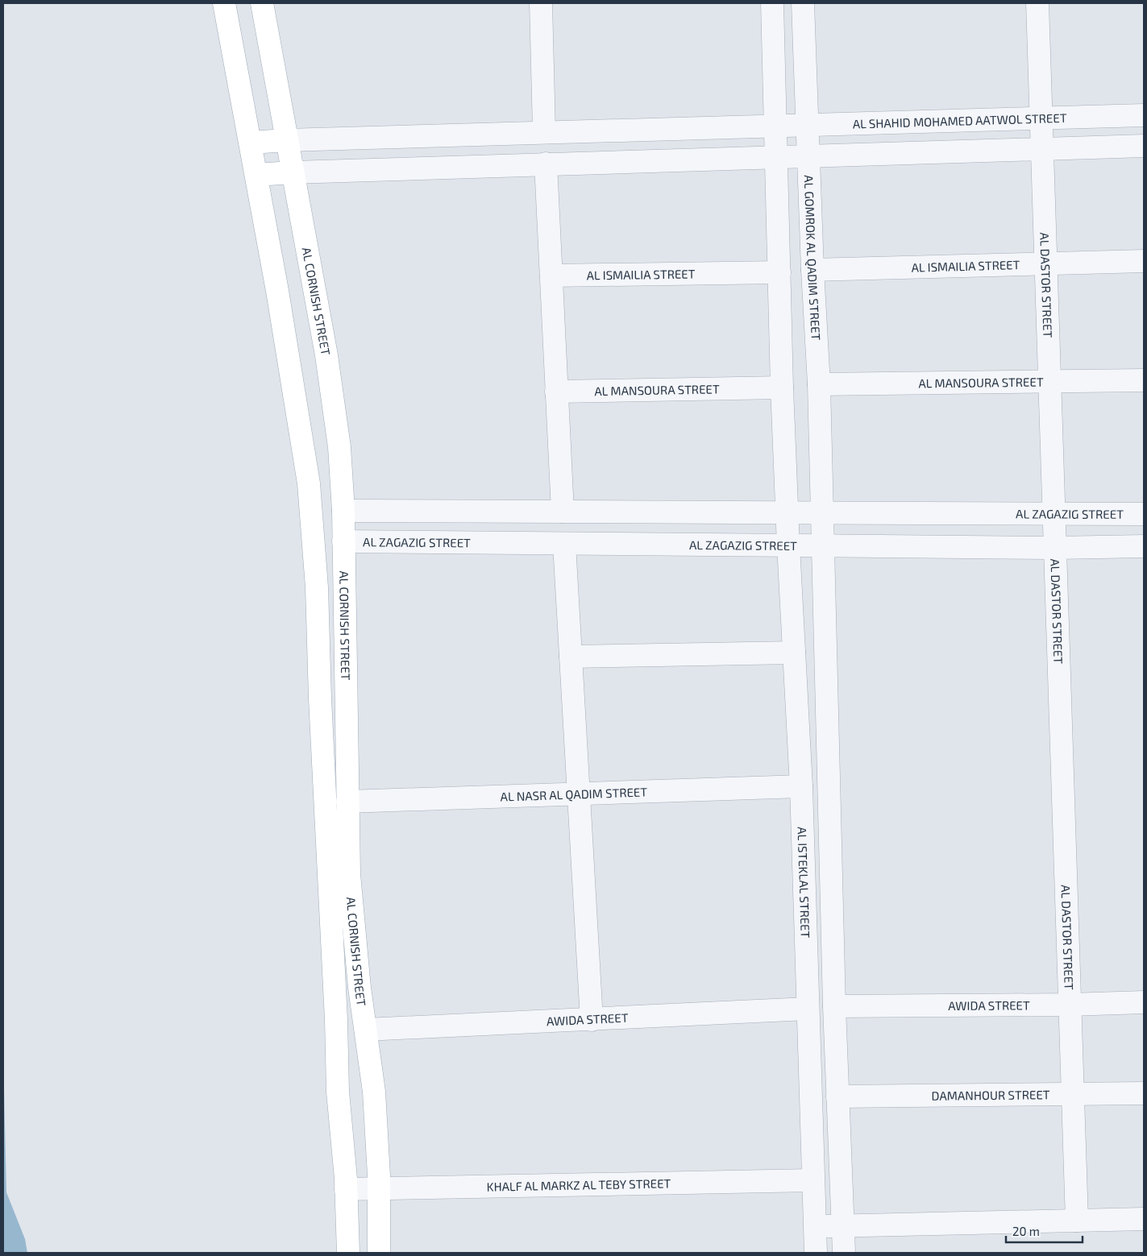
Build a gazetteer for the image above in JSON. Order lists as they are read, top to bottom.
{
  "streets": {
    "main road": ["AL CORNISH STREET"],
    "street": [
      "AL SHAHID MOHAMED AATWOL STREET",
      "AL GOMROK AL QADIM STREET",
      "AL ISMAILIA STREET",
      "AL DASTOR STREET",
      "AL MANSOURA STREET",
      "AL ZAGAZIG STREET",
      "AL NASR AL QADIM STREET",
      "AL ISTEKLAL STREET",
      "AWIDA STREET",
      "DAMANHOUR STREET",
      "KHALF AL MARKZ AL TEBY STREET"
    ]
  },
  "crossings": [
    ["AL SHAHID MOHAMED AATWOL STREET", "AL GOMROK AL QADIM STREET"],
    ["AL SHAHID MOHAMED AATWOL STREET", "AL DASTOR STREET"],
    ["AL SHAHID MOHAMED AATWOL STREET", "AL CORNISH STREET"],
    ["AL GOMROK AL QADIM STREET", "AL ISMAILIA STREET"],
    ["AL GOMROK AL QADIM STREET", "AL MANSOURA STREET"],
    ["AL GOMROK AL QADIM STREET", "AL ZAGAZIG STREET"],
    ["AL ISMAILIA STREET", "AL DASTOR STREET"],
    ["AL DASTOR STREET", "AL MANSOURA STREET"],
    ["AL DASTOR STREET", "AL ZAGAZIG STREET"],
    ["AL DASTOR STREET", "AWIDA STREET"],
    ["AL DASTOR STREET", "DAMANHOUR STREET"],
    ["AL CORNISH STREET", "AL ZAGAZIG STREET"],
    ["AL CORNISH STREET", "AL NASR AL QADIM STREET"],
    ["AL CORNISH STREET", "AWIDA STREET"],
    ["AL CORNISH STREET", "KHALF AL MARKZ AL TEBY STREET"],
    ["AL ZAGAZIG STREET", "AL ISTEKLAL STREET"],
    ["AL NASR AL QADIM STREET", "AL ISTEKLAL STREET"],
    ["AL ISTEKLAL STREET", "AWIDA STREET"],
    ["AL ISTEKLAL STREET", "KHALF AL MARKZ AL TEBY STREET"]
  ],
  "scale_bar": "20 m"
}
